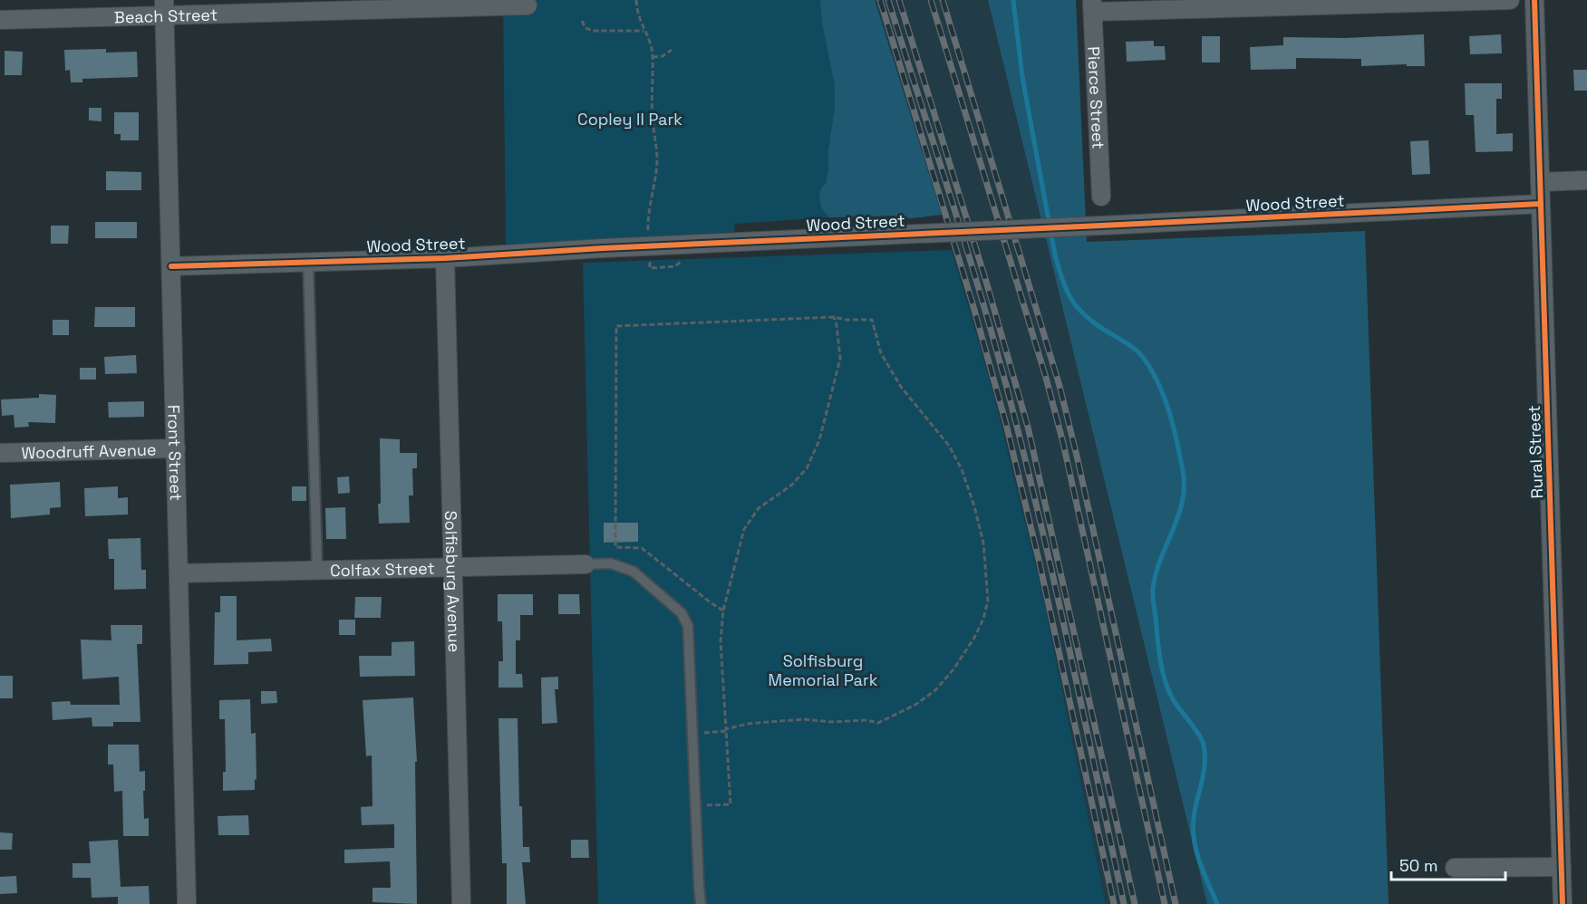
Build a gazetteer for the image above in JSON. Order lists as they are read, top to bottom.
{
  "streets": {
    "street": [
      "Beach Street",
      "Pierce Street",
      "Wood Street",
      "Woodruff Avenue",
      "Front Street",
      "Rural Street",
      "Colfax Street",
      "Solfisburg Avenue"
    ]
  },
  "crossings": [
    ["Beach Street", "Front Street"],
    ["Wood Street", "Front Street"],
    ["Wood Street", "Rural Street"],
    ["Wood Street", "Solfisburg Avenue"],
    ["Woodruff Avenue", "Front Street"],
    ["Front Street", "Colfax Street"],
    ["Colfax Street", "Solfisburg Avenue"]
  ],
  "parks": ["Copley II Park", "Solfisburg Memorial Park"],
  "scale_bar": "50 m"
}
